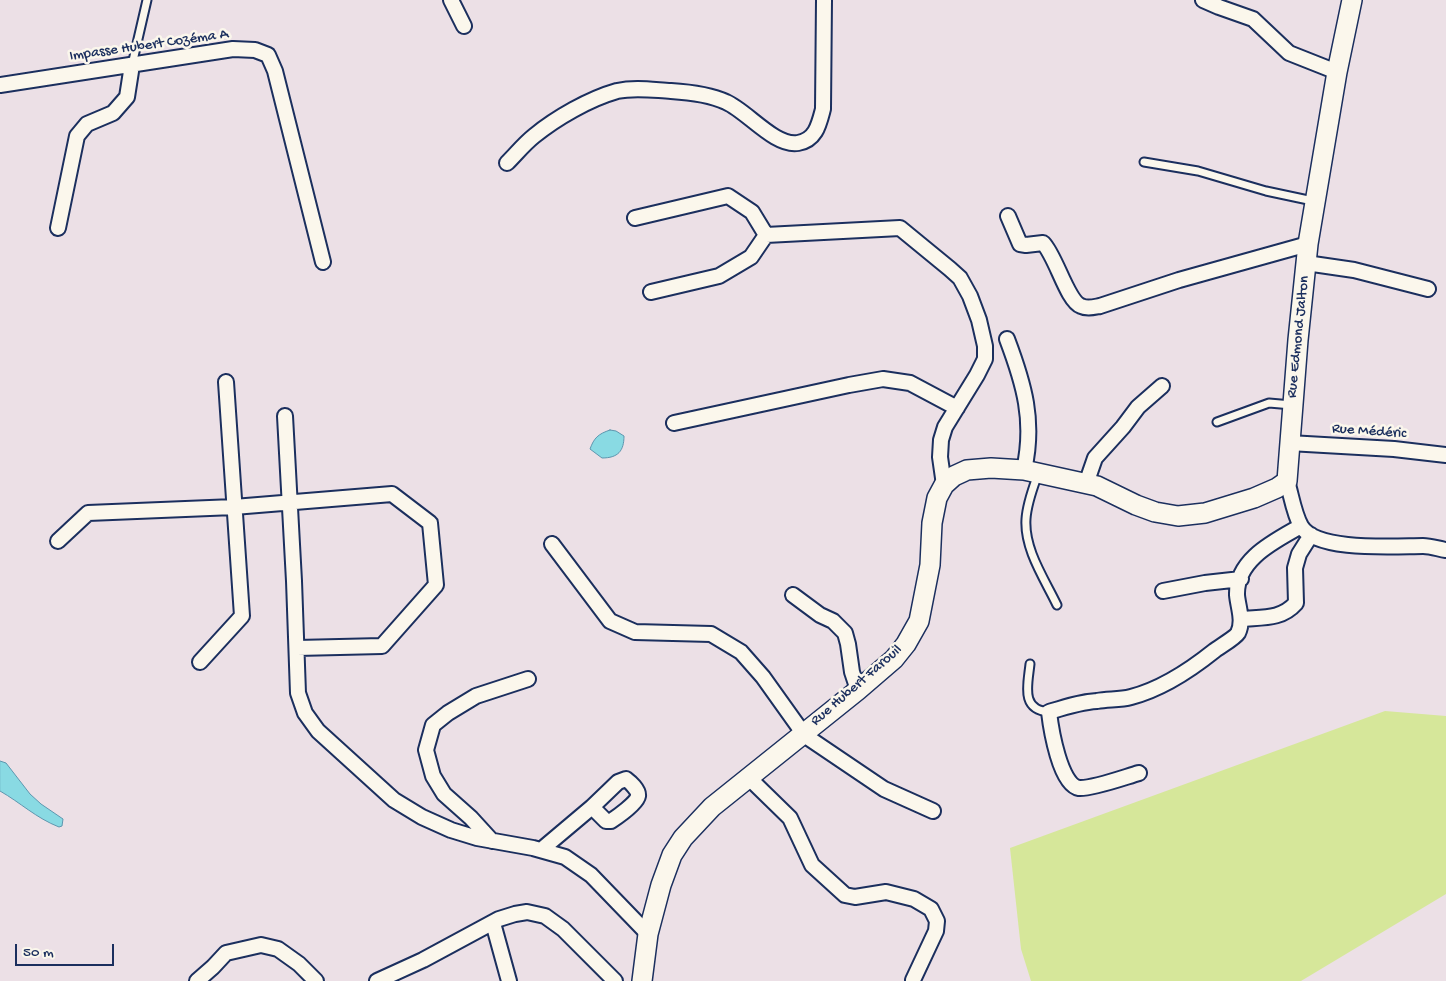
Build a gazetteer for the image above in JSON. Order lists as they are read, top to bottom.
{
  "streets": {
    "street": [
      "Impasse Hubert Cozéma A",
      "Rue Edmond Jalton",
      "Rue Médéric",
      "Rue Hubert Farouil"
    ]
  },
  "crossings": [
    ["Rue Edmond Jalton", "Rue Médéric"]
  ],
  "scale_bar": "50 m"
}
